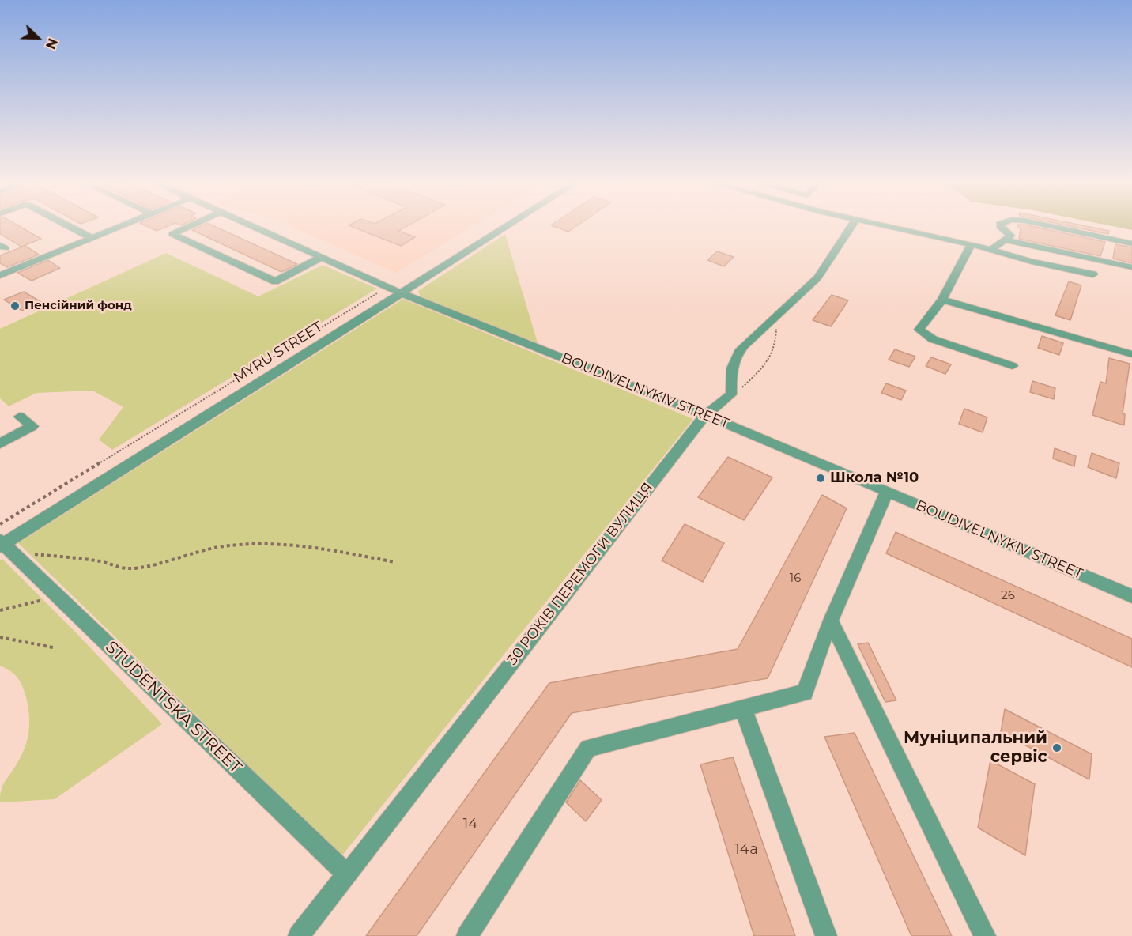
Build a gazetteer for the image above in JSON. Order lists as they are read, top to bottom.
{
  "streets": {
    "street": [
      "MYRU STREET",
      "BOUDIVELNYKIV STREET",
      "30 РОКІВ ПЕРЕМОГИ ВУЛИЦЯ",
      "STUDENTSKA STREET"
    ]
  },
  "crossings": [
    ["MYRU STREET", "BOUDIVELNYKIV STREET"],
    ["MYRU STREET", "STUDENTSKA STREET"],
    ["BOUDIVELNYKIV STREET", "30 РОКІВ ПЕРЕМОГИ ВУЛИЦЯ"],
    ["30 РОКІВ ПЕРЕМОГИ ВУЛИЦЯ", "STUDENTSKA STREET"]
  ],
  "places": ["Пенсійний фонд", "Школа №10", "Муніципальний сервіс"],
  "house_numbers": [
    "16",
    "26",
    "14",
    "14а"
  ],
  "north": "bottom right"
}
